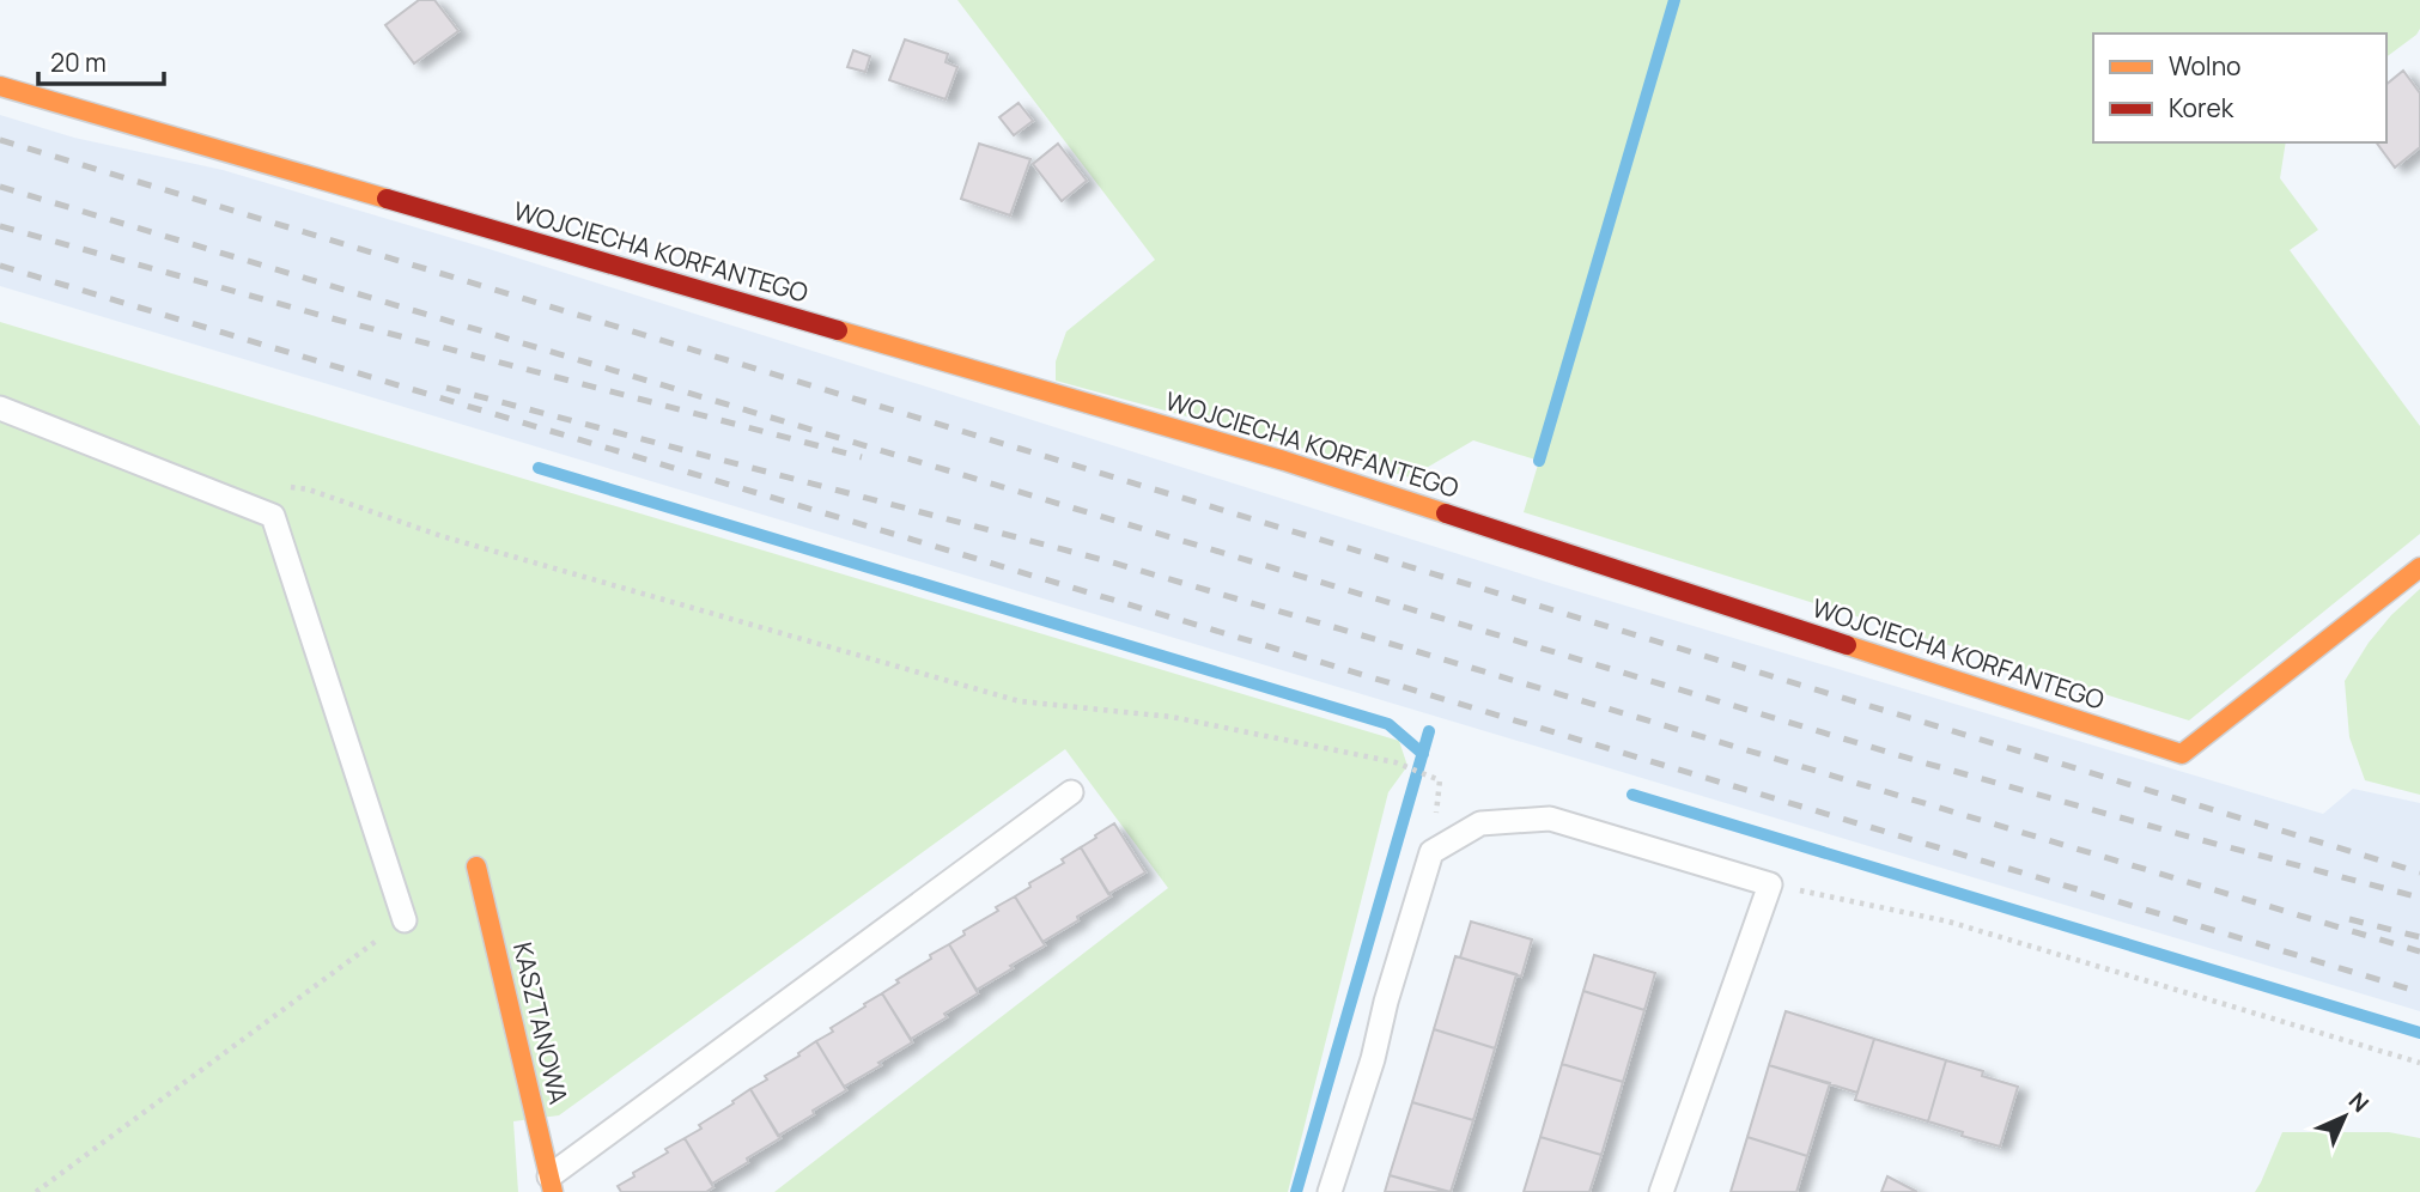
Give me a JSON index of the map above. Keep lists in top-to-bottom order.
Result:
{
  "streets": {
    "street": ["WOJCIECHA KORFANTEGO", "KASZTANOWA"]
  },
  "legend": ["Wolno", "Korek"],
  "scale_bar": "20 m",
  "north": "top right"
}
